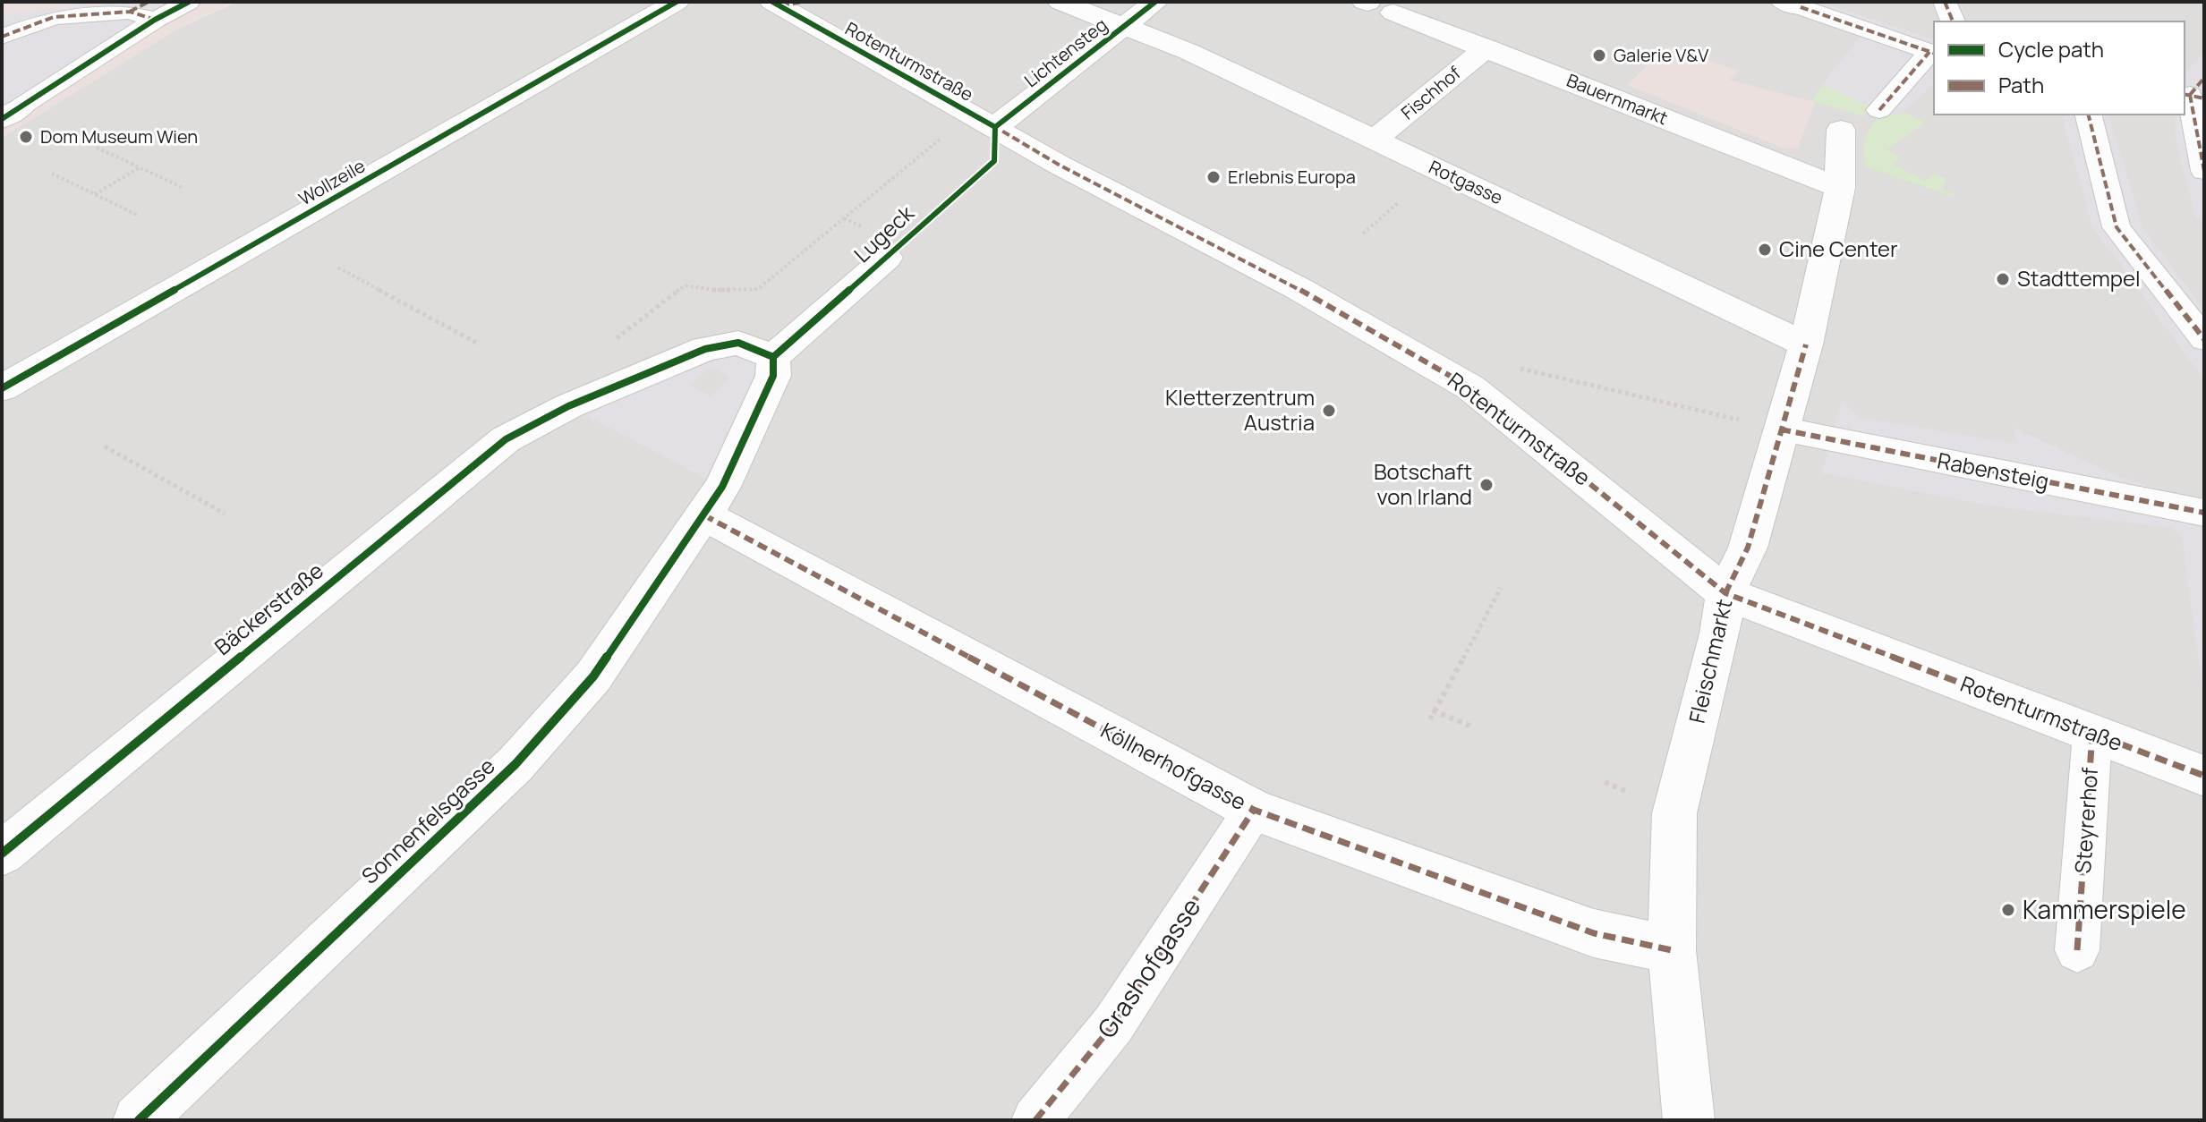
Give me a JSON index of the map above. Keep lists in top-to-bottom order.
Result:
{
  "streets": {
    "street": [
      "Lichtensteg",
      "Rotenturmstraße",
      "Fischhof",
      "Bauernmarkt",
      "Wollzeile",
      "Rotgasse",
      "Lugeck",
      "Rabensteig",
      "Bäckerstraße",
      "Fleischmarkt",
      "Köllnerhofgasse",
      "Steyrerhof",
      "Sonnenfelsgasse",
      "Grashofgasse"
    ]
  },
  "crossings": [
    ["Lichtensteg", "Rotenturmstraße"],
    ["Lichtensteg", "Rotgasse"],
    ["Rotenturmstraße", "Fleischmarkt"],
    ["Rotenturmstraße", "Steyrerhof"],
    ["Fischhof", "Bauernmarkt"],
    ["Fischhof", "Rotgasse"],
    ["Bauernmarkt", "Fleischmarkt"],
    ["Rotgasse", "Fleischmarkt"],
    ["Lugeck", "Bäckerstraße"],
    ["Rabensteig", "Fleischmarkt"],
    ["Fleischmarkt", "Köllnerhofgasse"],
    ["Köllnerhofgasse", "Sonnenfelsgasse"],
    ["Köllnerhofgasse", "Grashofgasse"]
  ],
  "places": [
    "Galerie V&V",
    "Dom Museum Wien",
    "Erlebnis Europa",
    "Cine Center",
    "Stadttempel",
    "Kletterzentrum Austria",
    "Botschaft von Irland",
    "Kammerspiele"
  ],
  "legend": ["Cycle path", "Path"]
}
